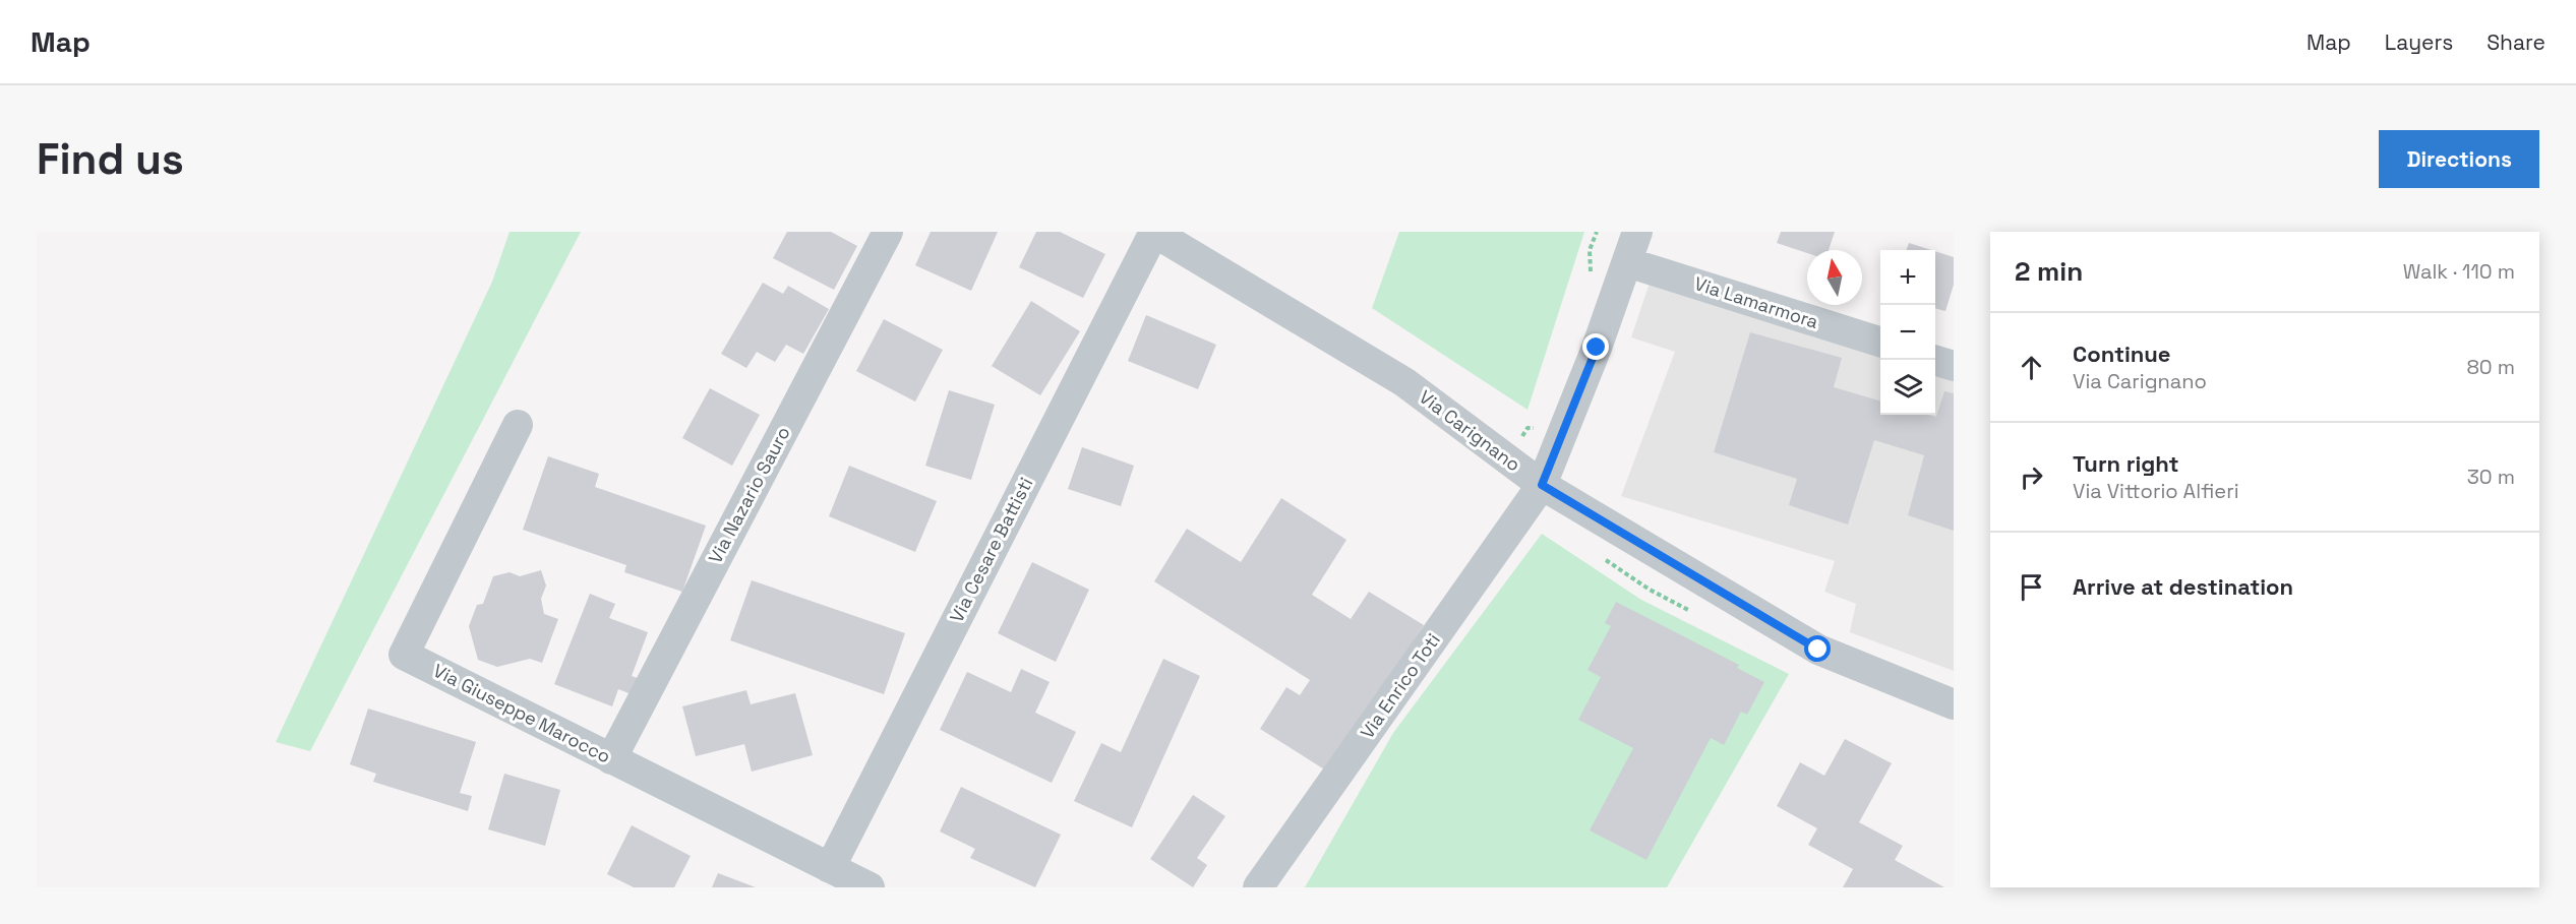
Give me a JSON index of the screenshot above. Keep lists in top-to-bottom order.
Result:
{
  "streets": {
    "street": [
      "Via Lamarmora",
      "Via Carignano",
      "Via Nazario Sauro",
      "Via Cesare Battisti",
      "Via Enrico Toti",
      "Via Giuseppe Marocco"
    ]
  },
  "crossings": [
    ["Via Lamarmora", "Via Enrico Toti"],
    ["Via Carignano", "Via Cesare Battisti"],
    ["Via Carignano", "Via Enrico Toti"],
    ["Via Nazario Sauro", "Via Giuseppe Marocco"],
    ["Via Cesare Battisti", "Via Giuseppe Marocco"]
  ],
  "north": "top",
  "page": {
    "header": "Map",
    "nav": ["Map", "Layers", "Share"],
    "buttons": "Directions",
    "title": "Find us",
    "heading": ["2 min", "Walk · 110 m"],
    "map_buttons": ["+", "−"],
    "list": [
      ["Continue", "Via Carignano", "80 m"],
      ["Turn right", "Via Vittorio Alfieri", "30 m"],
      "Arrive at destination"
    ]
  }
}
